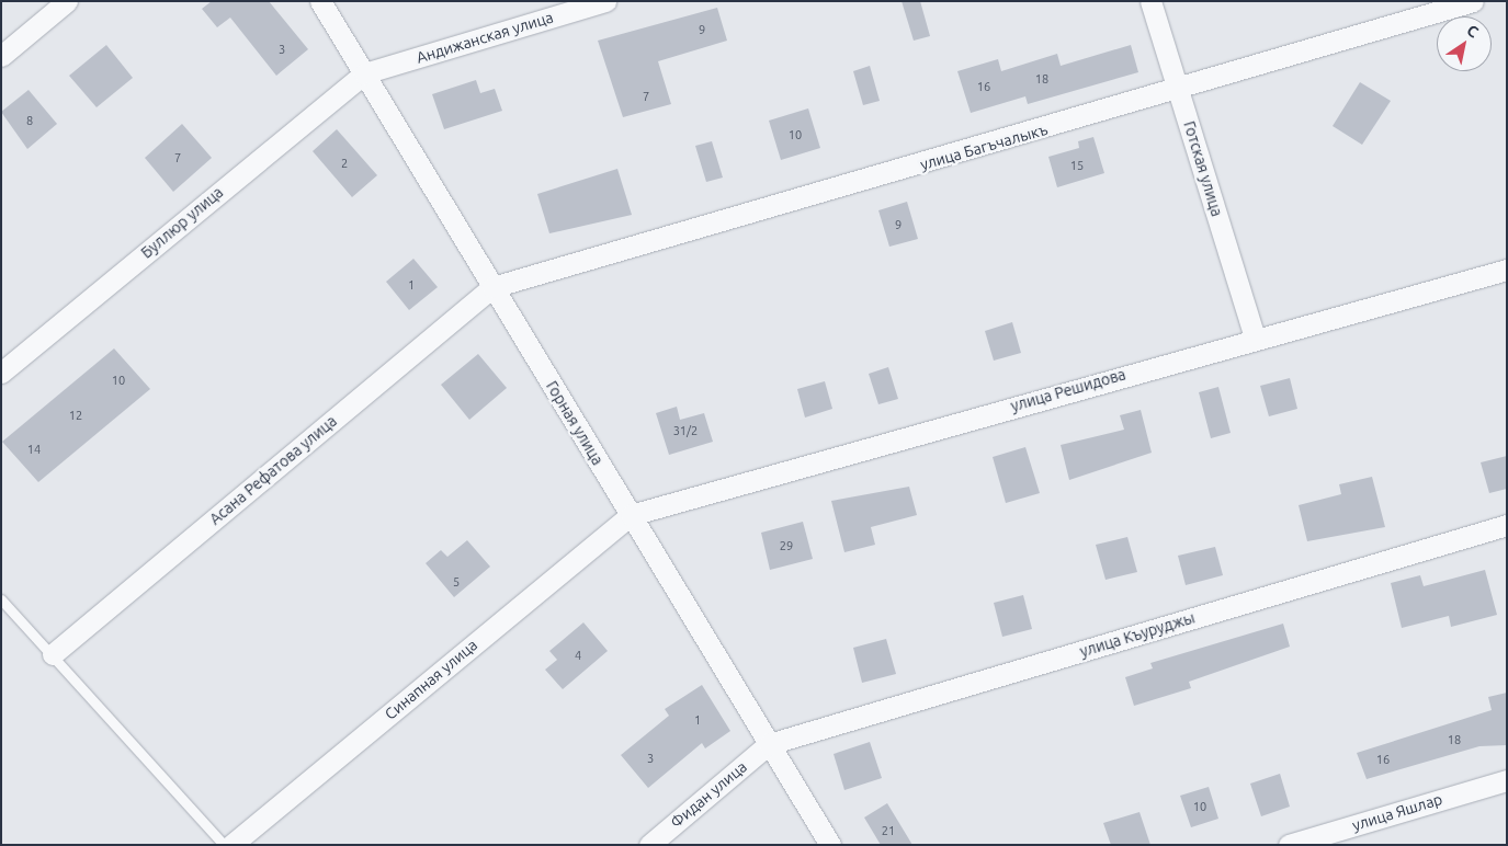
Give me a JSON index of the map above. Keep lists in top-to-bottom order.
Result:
{
  "streets": {
    "street": [
      "Андижанская улица",
      "улица Багъчалыкъ",
      "Готская улица",
      "Буллюр улица",
      "улица Решидова",
      "Горная улица",
      "Асана Рефатова улица",
      "улица Къуруджы",
      "Синапная улица",
      "Фидан улица",
      "улица Яшлар"
    ]
  },
  "crossings": [
    ["Андижанская улица", "Буллюр улица"],
    ["Андижанская улица", "Горная улица"],
    ["улица Багъчалыкъ", "Готская улица"],
    ["улица Багъчалыкъ", "Горная улица"],
    ["улица Багъчалыкъ", "Асана Рефатова улица"],
    ["Готская улица", "улица Решидова"],
    ["Буллюр улица", "Горная улица"],
    ["улица Решидова", "Горная улица"],
    ["улица Решидова", "Синапная улица"],
    ["Горная улица", "Асана Рефатова улица"],
    ["Горная улица", "улица Къуруджы"],
    ["Горная улица", "Синапная улица"],
    ["Горная улица", "Фидан улица"],
    ["улица Къуруджы", "Фидан улица"]
  ],
  "house_numbers": [
    "9",
    "3",
    "18",
    "16",
    "7",
    "8",
    "10",
    "7",
    "2",
    "15",
    "9",
    "1",
    "10",
    "12",
    "31/2",
    "14",
    "29",
    "5",
    "4",
    "1",
    "18",
    "3",
    "16",
    "10",
    "21"
  ],
  "north": "top right"
}
